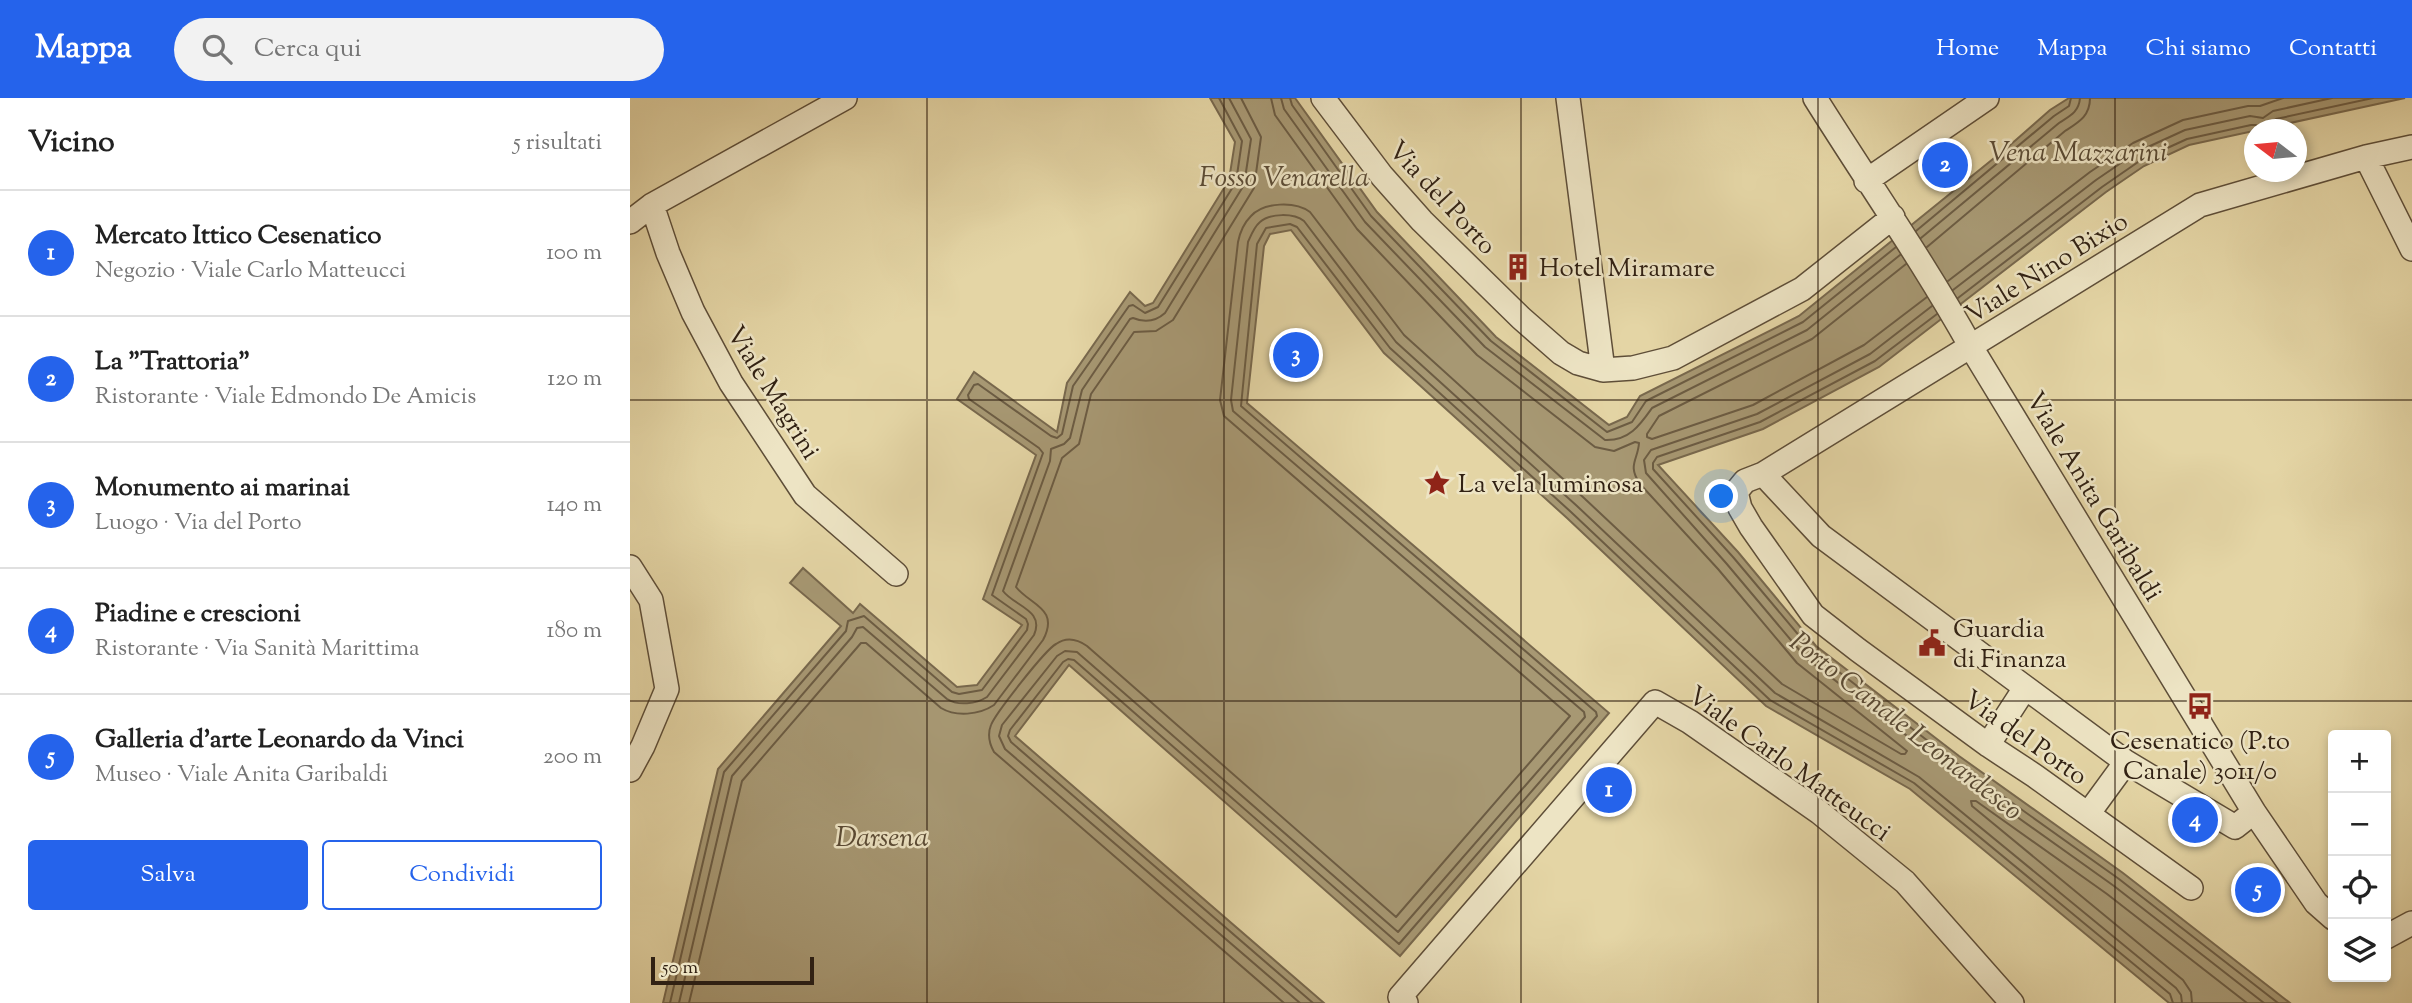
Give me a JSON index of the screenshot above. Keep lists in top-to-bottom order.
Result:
{
  "streets": {
    "street": [
      "Via del Porto",
      "Viale Nino Bixio",
      "Viale Magrini",
      "Viale Anita Garibaldi",
      "Viale Carlo Matteucci"
    ]
  },
  "crossings": [
    ["Via del Porto", "Viale Nino Bixio"],
    ["Via del Porto", "Viale Anita Garibaldi"],
    ["Viale Nino Bixio", "Viale Anita Garibaldi"]
  ],
  "water": [
    "Vena Mazzarini",
    "Fosso Venarella",
    "Porto Canale Leonardesco",
    "Darsena"
  ],
  "places": {
    "building": ["Hotel Miramare"],
    "place": ["La vela luminosa"],
    "public building": ["Guardia di Finanza"],
    "bus stop": ["Cesenatico (P.to Canale) 3011/0"]
  },
  "scale_bar": "50 m",
  "north": "left",
  "page": {
    "header": "Mappa",
    "search": "Cerca qui",
    "nav": [
      "Home",
      "Mappa",
      "Chi siamo",
      "Contatti"
    ],
    "heading": ["Vicino", "5 risultati"],
    "pins": [
      "2",
      "3",
      "1",
      "4",
      "5"
    ],
    "list": [
      {
        "mark": "1",
        "name": "Mercato Ittico Cesenatico",
        "note": "Negozio · Viale Carlo Matteucci",
        "value": "100 m"
      },
      {
        "mark": "2",
        "name": "La \"Trattoria\"",
        "note": "Ristorante · Viale Edmondo De Amicis",
        "value": "120 m"
      },
      {
        "mark": "3",
        "name": "Monumento ai marinai",
        "note": "Luogo · Via del Porto",
        "value": "140 m"
      },
      {
        "mark": "4",
        "name": "Piadine e crescioni",
        "note": "Ristorante · Via Sanità Marittima",
        "value": "180 m"
      },
      {
        "mark": "5",
        "name": "Galleria d'arte Leonardo da Vinci",
        "note": "Museo · Viale Anita Garibaldi",
        "value": "200 m"
      }
    ],
    "map_buttons": ["+", "−"],
    "buttons": ["Salva", "Condividi"],
    "scale": "50 m"
  }
}
